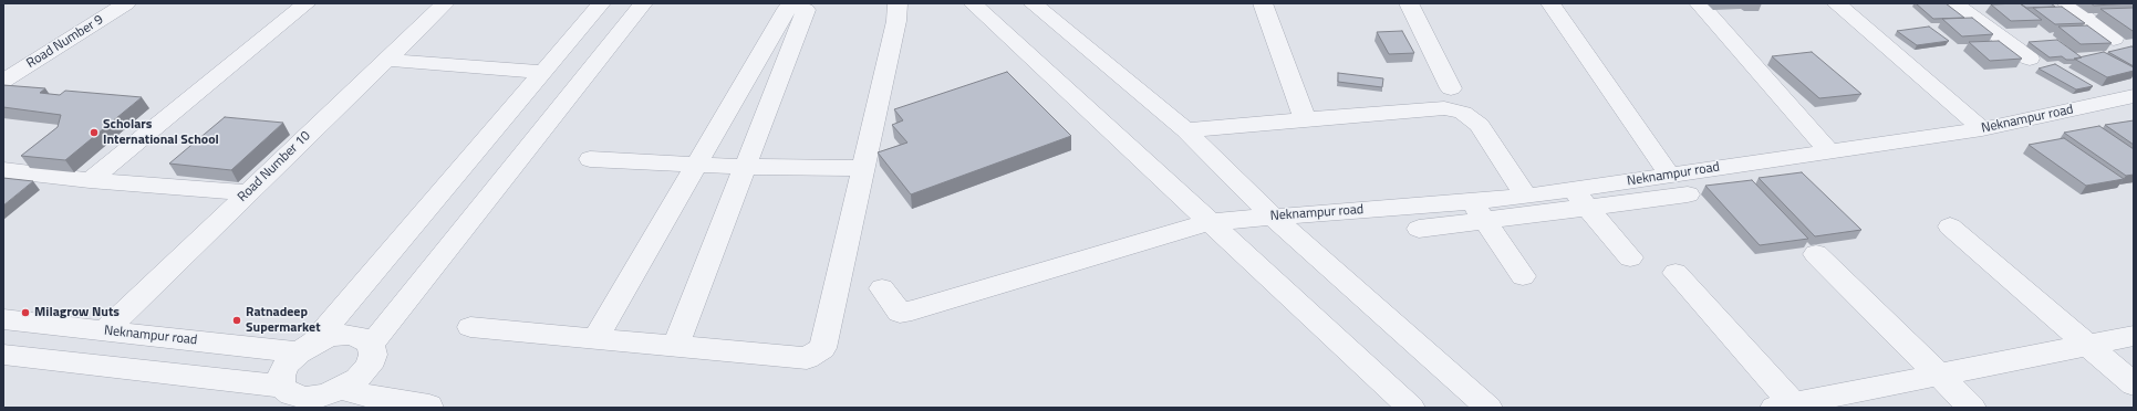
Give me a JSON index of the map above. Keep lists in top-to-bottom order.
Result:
{
  "streets": {
    "street": ["Road Number 9", "Neknampur road", "Road Number 10"]
  },
  "crossings": [
    ["Neknampur road", "Road Number 10"]
  ],
  "places": ["Scholars International School", "Milagrow Nuts", "Ratnadeep Supermarket"]
}
